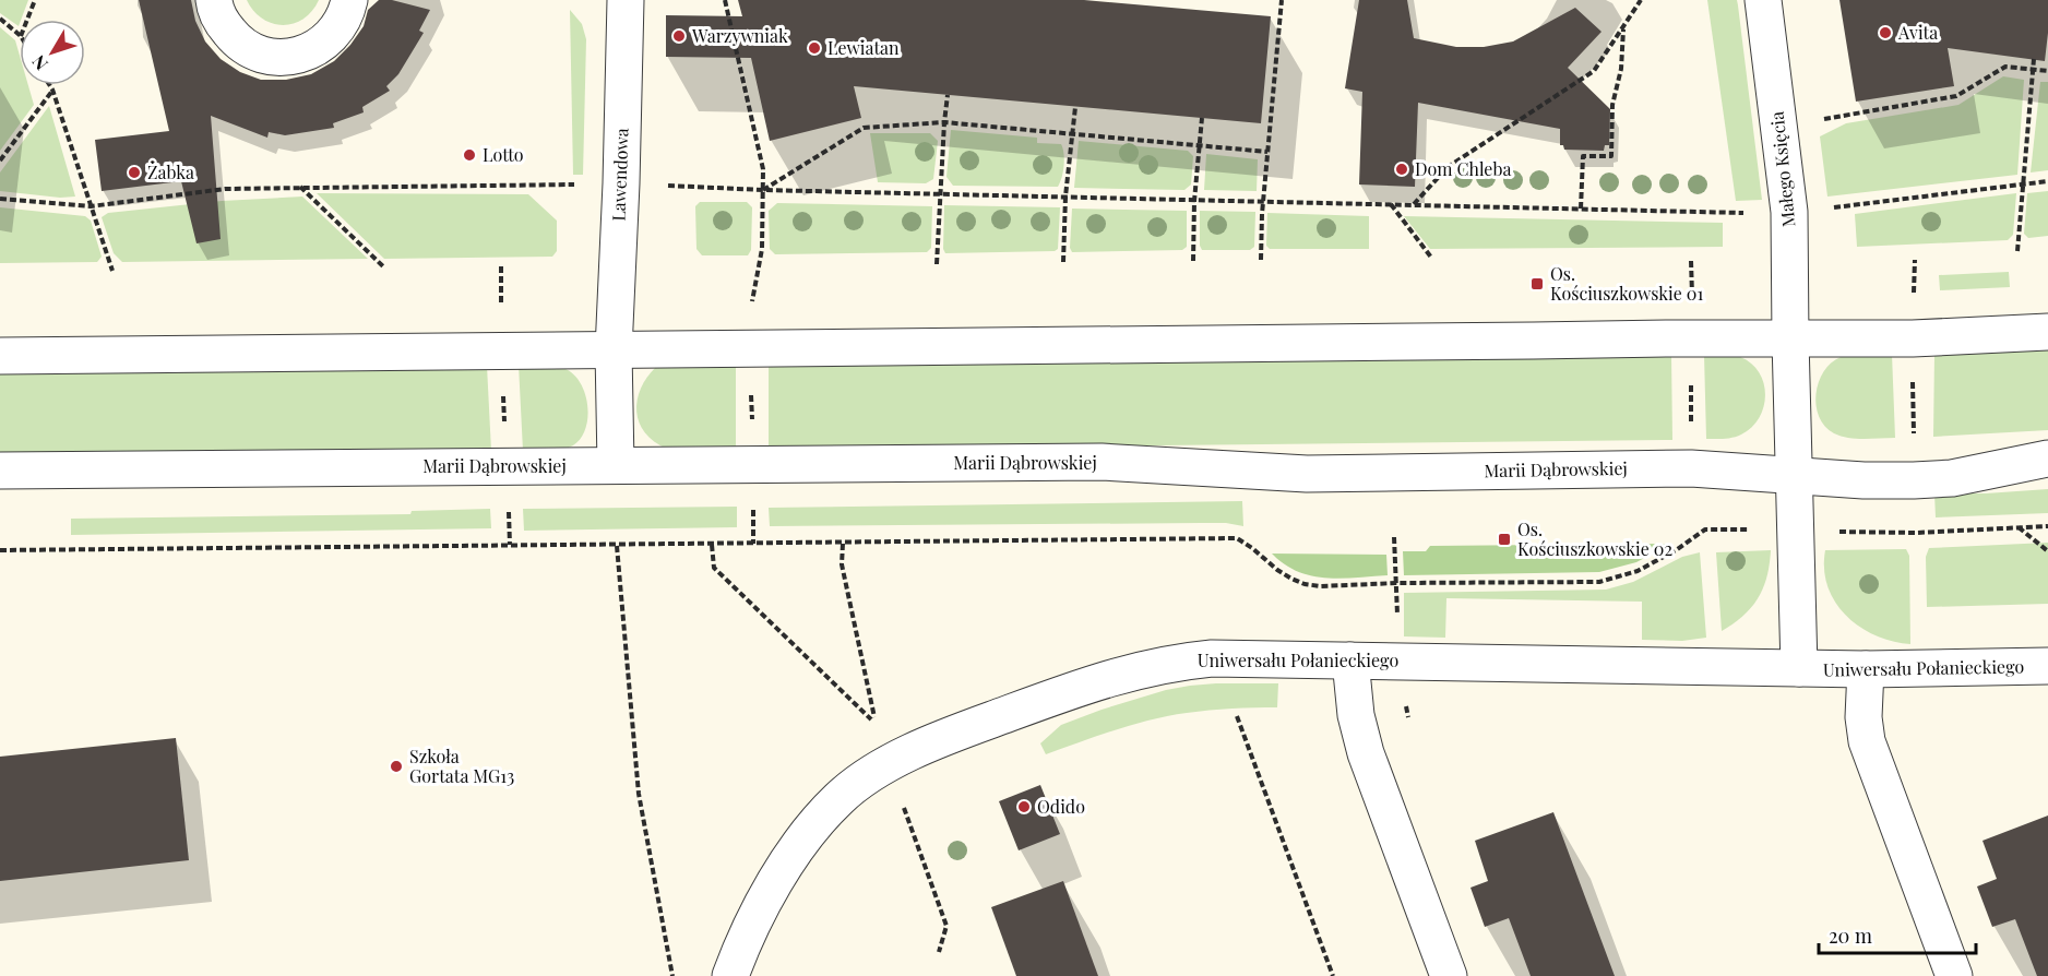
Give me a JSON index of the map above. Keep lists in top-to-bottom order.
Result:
{
  "streets": {
    "street": [
      "Małego Księcia",
      "Lawendowa",
      "Marii Dąbrowskiej",
      "Uniwersału Połanieckiego"
    ]
  },
  "crossings": [
    ["Małego Księcia", "Marii Dąbrowskiej"],
    ["Małego Księcia", "Uniwersału Połanieckiego"],
    ["Lawendowa", "Marii Dąbrowskiej"],
    ["Marii Dąbrowskiej", "Uniwersału Połanieckiego"]
  ],
  "places": {
    "other": [
      "Avita",
      "Warzywniak",
      "Lewiatan",
      "Lotto",
      "Dom Chleba",
      "Żabka",
      "Szkoła Gortata MG13",
      "Odido"
    ],
    "transit": ["Os. Kościuszkowskie 01", "Os. Kościuszkowskie 02"]
  },
  "scale_bar": "20 m",
  "north": "bottom left"
}
